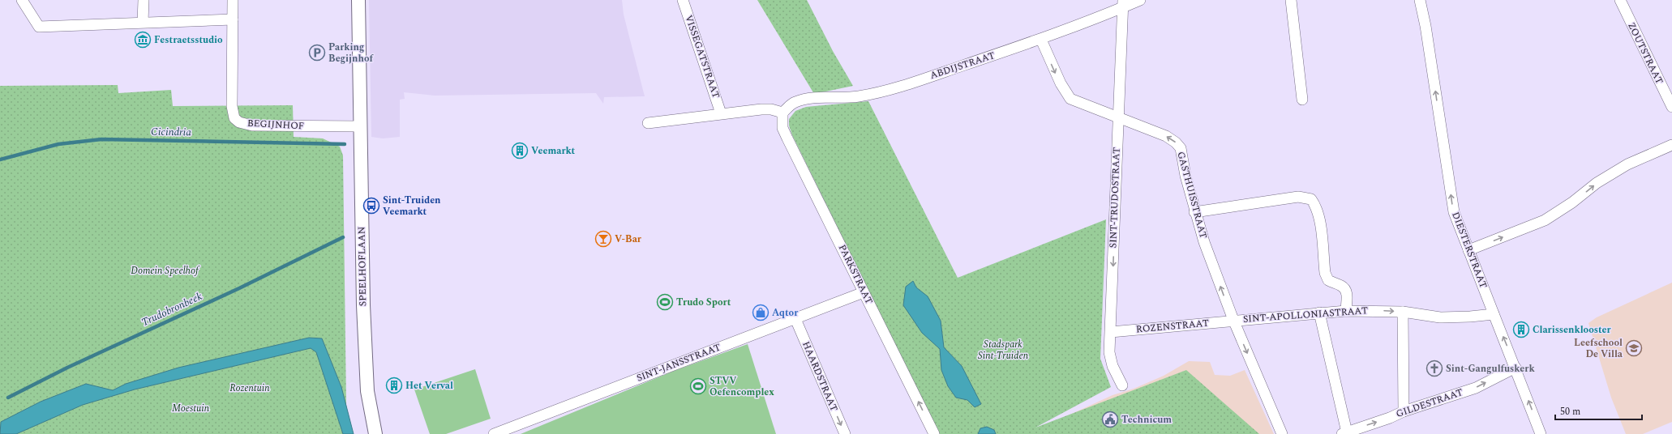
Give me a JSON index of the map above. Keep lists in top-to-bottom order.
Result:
{
  "streets": {
    "street": [
      "ZOUTSTRAAT",
      "VISSEGATSTRAAT",
      "ABDIJSTRAAT",
      "BEGIJNHOF",
      "GASTHUISSTRAAT",
      "SINT-TRUDOSTRAAT",
      "DIESTERSTRAAT",
      "SPEELHOFLAAN",
      "PARKSTRAAT",
      "SINT-APOLLONIASTRAAT",
      "ROZENSTRAAT",
      "SINT-JANSSTRAAT",
      "HAARDSTRAAT",
      "GILDESTRAAT"
    ]
  },
  "crossings": [
    ["ABDIJSTRAAT", "GASTHUISSTRAAT"],
    ["ABDIJSTRAAT", "SINT-TRUDOSTRAAT"],
    ["ABDIJSTRAAT", "PARKSTRAAT"],
    ["BEGIJNHOF", "SPEELHOFLAAN"],
    ["GASTHUISSTRAAT", "SINT-TRUDOSTRAAT"],
    ["GASTHUISSTRAAT", "SINT-APOLLONIASTRAAT"],
    ["GASTHUISSTRAAT", "ROZENSTRAAT"],
    ["SINT-TRUDOSTRAAT", "ROZENSTRAAT"],
    ["DIESTERSTRAAT", "SINT-APOLLONIASTRAAT"],
    ["DIESTERSTRAAT", "GILDESTRAAT"],
    ["PARKSTRAAT", "SINT-JANSSTRAAT"],
    ["SINT-APOLLONIASTRAAT", "ROZENSTRAAT"],
    ["SINT-JANSSTRAAT", "HAARDSTRAAT"]
  ],
  "one_way": [
    "SINT-TRUDOSTRAAT",
    "DIESTERSTRAAT",
    "PARKSTRAAT",
    "HAARDSTRAAT",
    "GILDESTRAAT"
  ],
  "water": ["Cicindria", "Trudobronbeek"],
  "parks": [
    "Domein Speelhof",
    "Stadspark Sint-Truiden",
    "Rozentuin",
    "Moestuin"
  ],
  "places": {
    "museum": ["Festraetsstudio"],
    "parking": ["Parking Begijnhof"],
    "building": ["Veemarkt", "Clarissenklooster", "Het Verval"],
    "bus stop": ["Sint-Truiden Veemarkt"],
    "bar": ["V-Bar"],
    "sports": ["Trudo Sport", "STVV Oefencomplex"],
    "shop": ["Aqtor"],
    "school or university": ["Leefschool De Villa"],
    "church": ["Sint-Gangulfuskerk"],
    "public building": ["Technicum"]
  },
  "scale_bar": "50 m"
}
